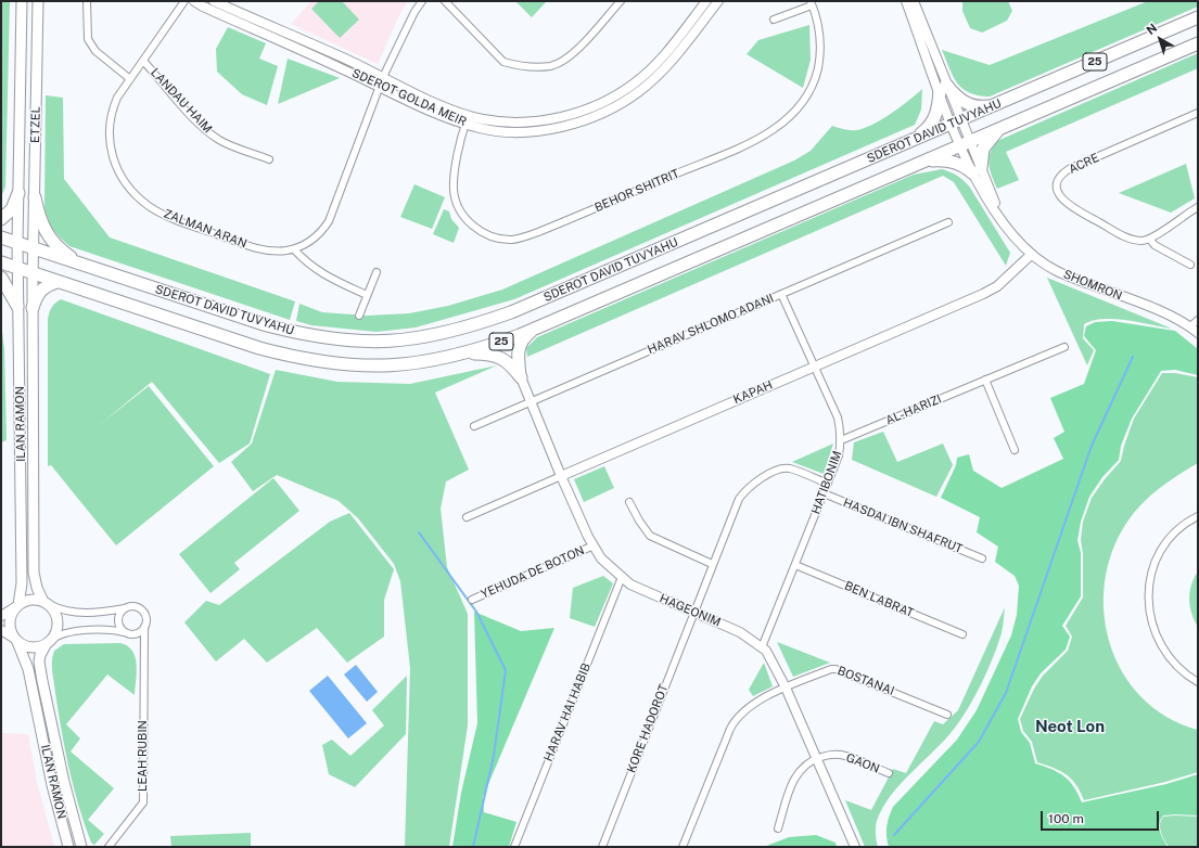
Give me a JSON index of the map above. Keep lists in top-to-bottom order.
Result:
{
  "streets": {
    "highway": ["25", "SDEROT DAVID TUVYAHU"],
    "main road": ["ETZEL", "ILAN RAMON"],
    "street": [
      "SDEROT GOLDA MEIR",
      "LANDAU HAIM",
      "ACRE",
      "BEHOR SHITRIT",
      "ZALMAN ARAN",
      "SHOMRON",
      "HARAV SHLOMO ADANI",
      "KAPAH",
      "AL-HARIZI",
      "HATIBONIM",
      "HASDAI IBN SHAFRUT",
      "YEHUDA DE BOTON",
      "BEN LABRAT",
      "HAGEONIM",
      "BOSTANAI",
      "HARAV HAI HABIB",
      "KORE HADOROT",
      "LEAH RUBIN",
      "GAON"
    ]
  },
  "crossings": [
    ["SDEROT GOLDA MEIR", "BEHOR SHITRIT"],
    ["SDEROT GOLDA MEIR", "ZALMAN ARAN"],
    ["LANDAU HAIM", "ZALMAN ARAN"],
    ["ETZEL", "SDEROT DAVID TUVYAHU"],
    ["ETZEL", "ILAN RAMON"],
    ["SDEROT DAVID TUVYAHU", "SHOMRON"],
    ["SDEROT DAVID TUVYAHU", "ILAN RAMON"],
    ["SHOMRON", "KAPAH"],
    ["HARAV SHLOMO ADANI", "HATIBONIM"],
    ["HARAV SHLOMO ADANI", "HAGEONIM"],
    ["KAPAH", "HATIBONIM"],
    ["KAPAH", "HAGEONIM"],
    ["AL-HARIZI", "HATIBONIM"],
    ["HATIBONIM", "HASDAI IBN SHAFRUT"],
    ["HATIBONIM", "BEN LABRAT"],
    ["HATIBONIM", "HAGEONIM"],
    ["HATIBONIM", "KORE HADOROT"],
    ["YEHUDA DE BOTON", "HAGEONIM"],
    ["HAGEONIM", "BOSTANAI"],
    ["HAGEONIM", "HARAV HAI HABIB"],
    ["HAGEONIM", "KORE HADOROT"],
    ["HAGEONIM", "GAON"]
  ],
  "districts": ["Neot Lon"],
  "scale_bar": "100 m",
  "north": "top left"
}
